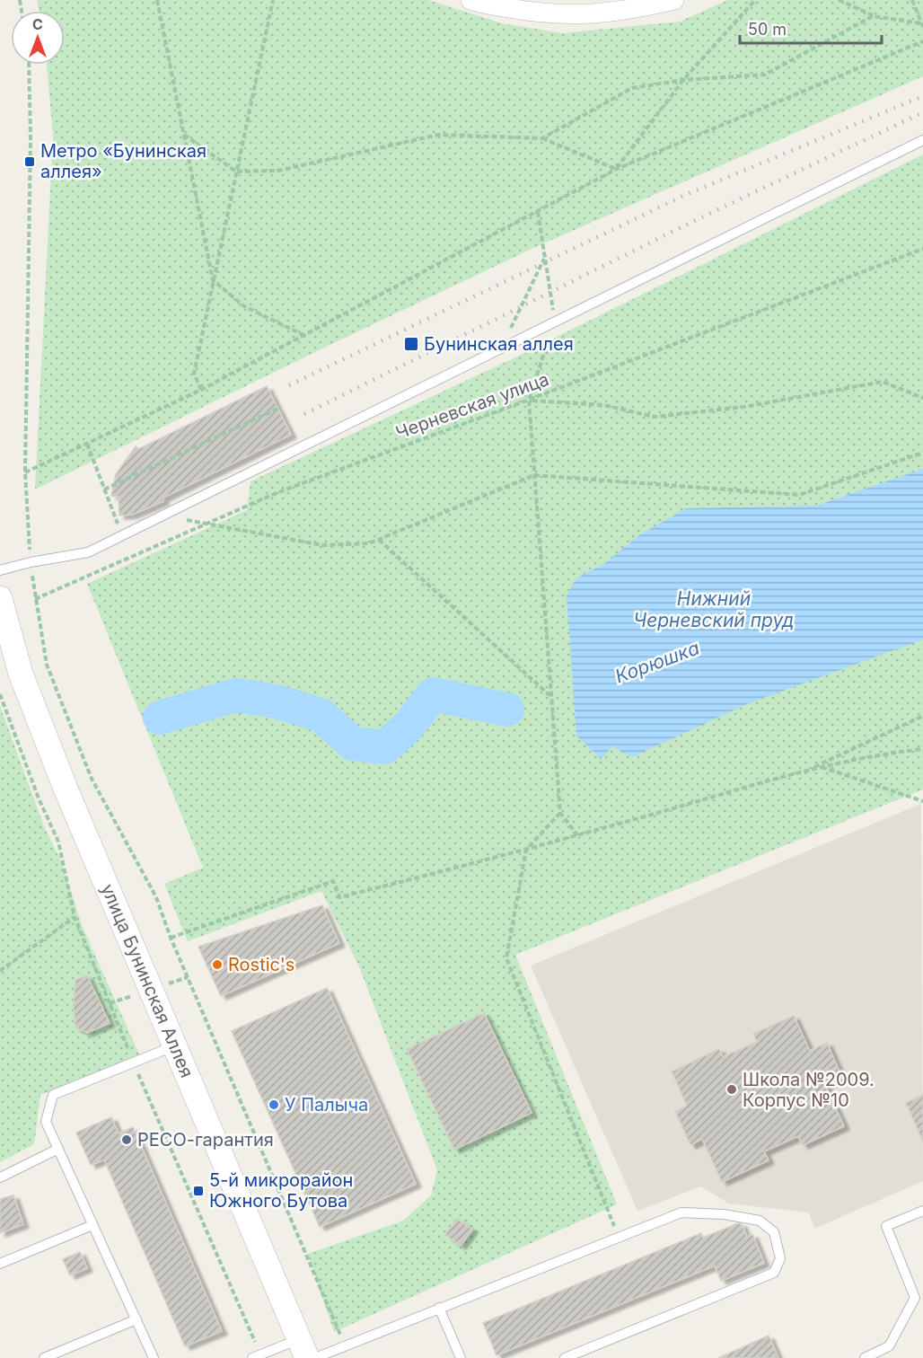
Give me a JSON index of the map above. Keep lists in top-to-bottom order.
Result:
{
  "streets": {
    "street": ["улица Бунинская Аллея"],
    "path": ["Черневская улица"]
  },
  "water": ["Нижний Черневский пруд", "Корюшка"],
  "places": {
    "transit": ["Метро «Бунинская аллея»", "Бунинская аллея", "5-й микрорайон Южного Бутова"],
    "other": [
      "Rostic's",
      "Школа №2009. Корпус №10",
      "У Палыча",
      "РЕСО-гарантия"
    ]
  },
  "scale_bar": "50 m",
  "north": "top"
}
